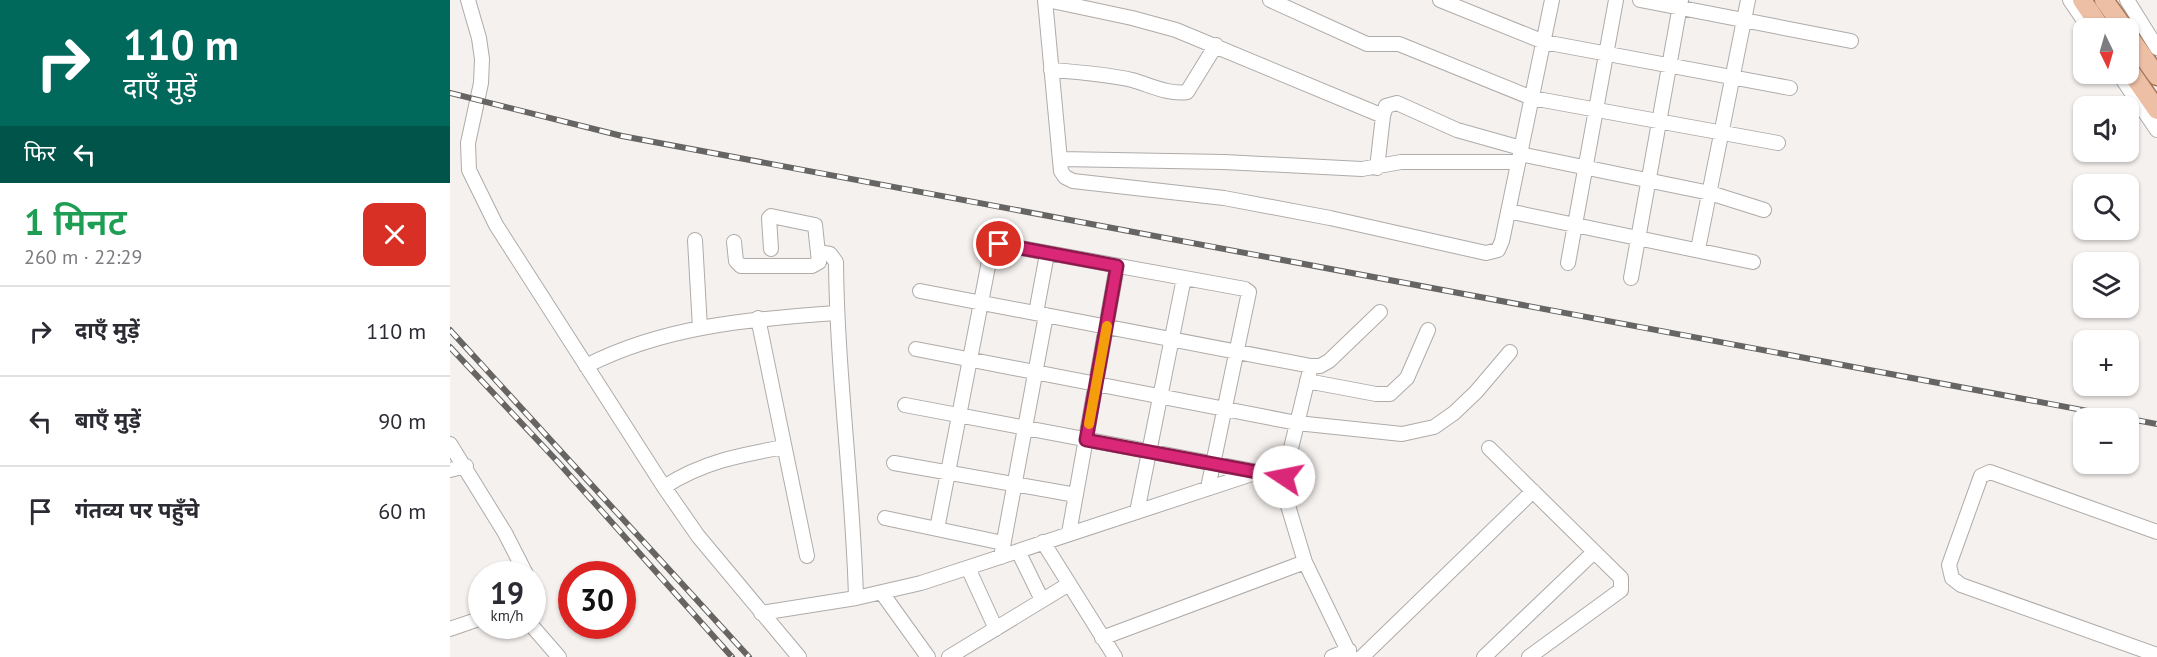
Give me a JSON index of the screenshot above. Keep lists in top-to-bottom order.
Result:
{
  "north": "bottom",
  "page": {
    "turn": ["110 m", "दाएँ मुड़ें"],
    "map_buttons": ["+", "−"],
    "then": "फिर",
    "heading": ["1 मिनट", "260 m · 22:29"],
    "list": [
      {
        "name": "दाएँ मुड़ें",
        "value": "110 m"
      },
      {
        "name": "बाएँ मुड़ें",
        "value": "90 m"
      },
      {
        "name": "गंतव्य पर पहुँचे",
        "value": "60 m"
      }
    ],
    "speed": "19 km/h",
    "limit": "30"
  }
}
